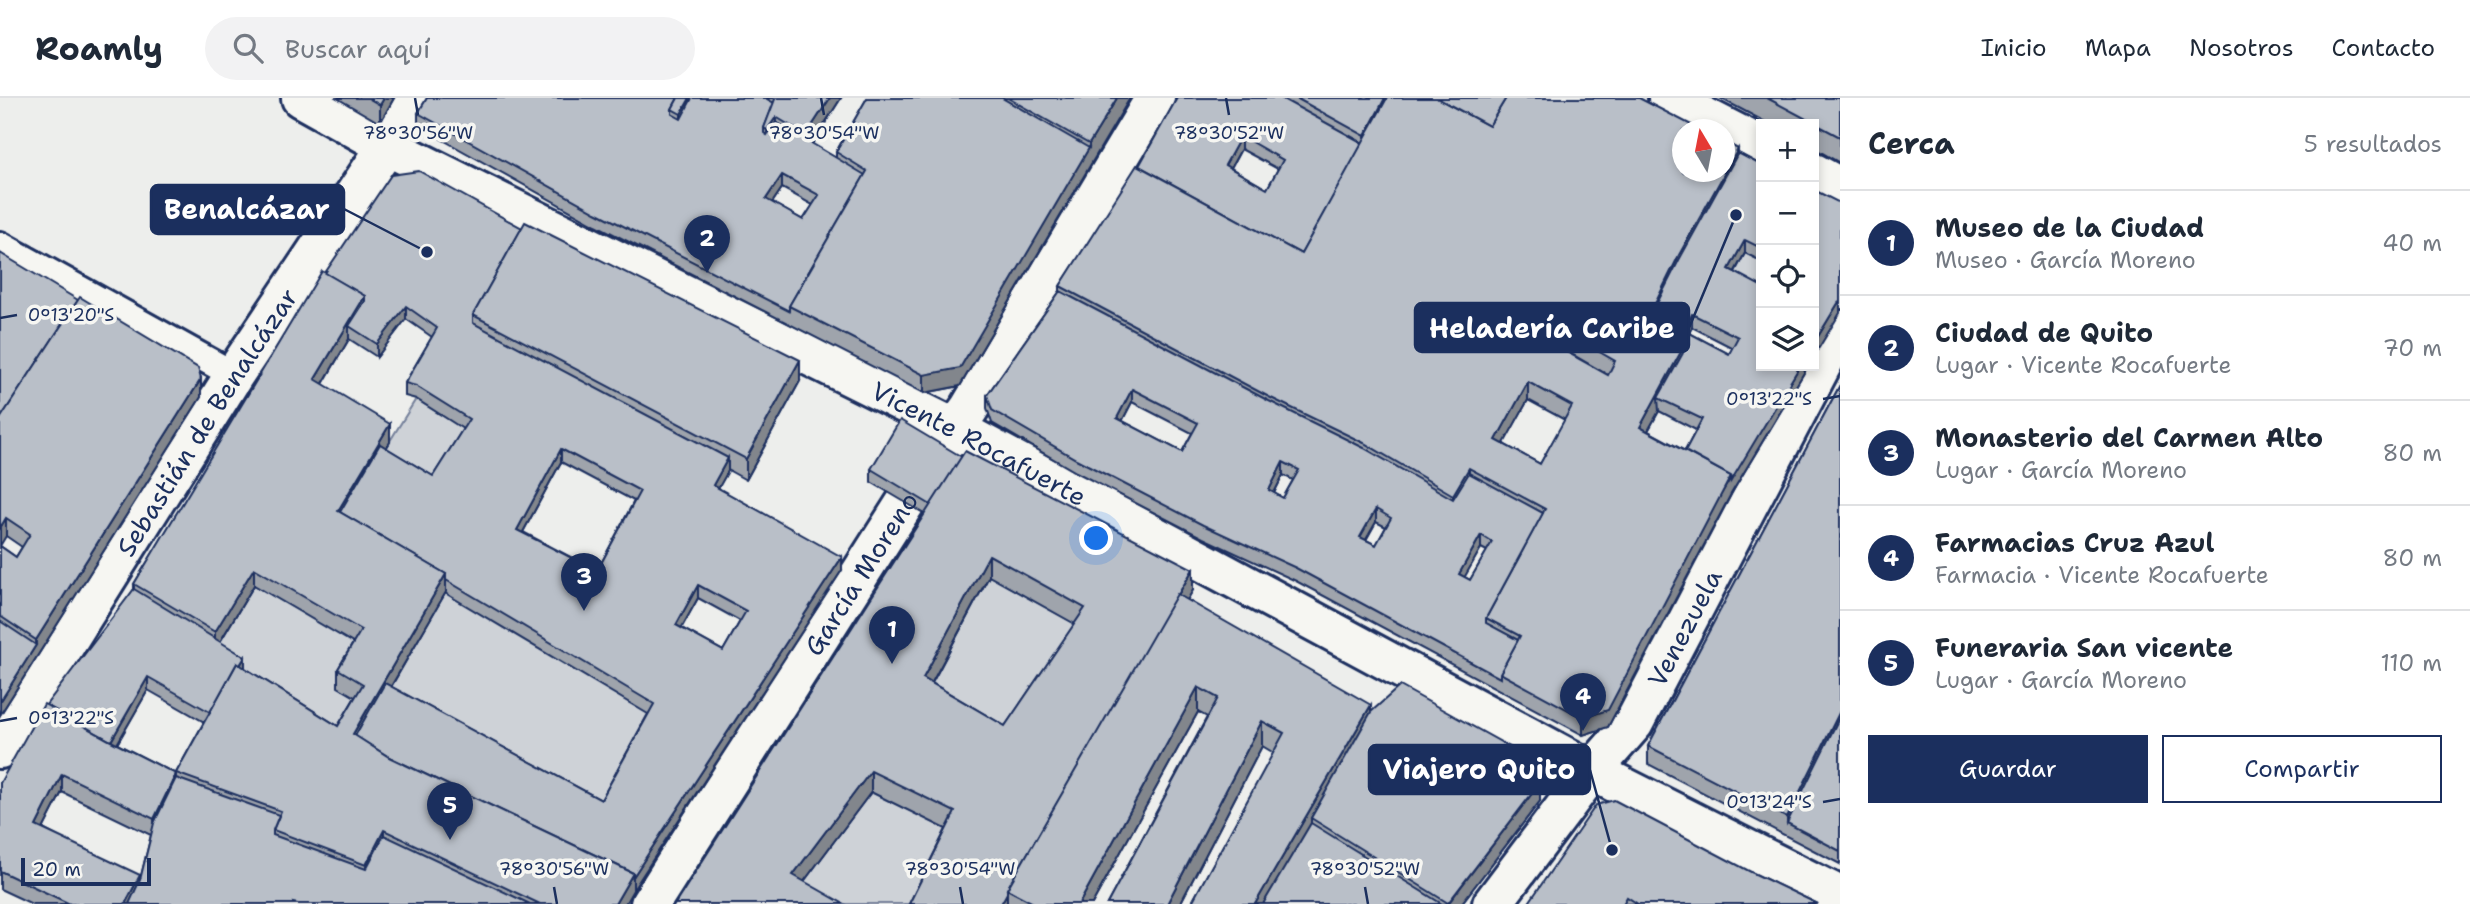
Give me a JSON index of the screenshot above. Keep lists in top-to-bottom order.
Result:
{
  "streets": {
    "street": [
      "Sebastián de Benalcázar",
      "Vicente Rocafuerte",
      "García Moreno",
      "Venezuela"
    ]
  },
  "crossings": [
    ["Sebastián de Benalcázar", "Vicente Rocafuerte"],
    ["Vicente Rocafuerte", "García Moreno"],
    ["Vicente Rocafuerte", "Venezuela"]
  ],
  "places": ["Heladería Caribe", "Benalcázar", "Viajero Quito"],
  "scale_bar": "20 m",
  "north": "top",
  "page": {
    "header": "Roamly",
    "search": "Buscar aquí",
    "nav": [
      "Inicio",
      "Mapa",
      "Nosotros",
      "Contacto"
    ],
    "heading": ["Cerca", "5 resultados"],
    "map_buttons": ["+", "−"],
    "list": [
      {
        "mark": "1",
        "name": "Museo de la Ciudad",
        "note": "Museo · García Moreno",
        "value": "40 m"
      },
      {
        "mark": "2",
        "name": "Ciudad de Quito",
        "note": "Lugar · Vicente Rocafuerte",
        "value": "70 m"
      },
      {
        "mark": "3",
        "name": "Monasterio del Carmen Alto",
        "note": "Lugar · García Moreno",
        "value": "80 m"
      },
      {
        "mark": "4",
        "name": "Farmacias Cruz Azul",
        "note": "Farmacia · Vicente Rocafuerte",
        "value": "80 m"
      },
      {
        "mark": "5",
        "name": "Funeraria San vicente",
        "note": "Lugar · García Moreno",
        "value": "110 m"
      }
    ],
    "pins": [
      "2",
      "3",
      "1",
      "4",
      "5"
    ],
    "buttons": ["Guardar", "Compartir"],
    "scale": "20 m"
  },
  "coordinates": [
    "78°30'52\"W",
    "78°30'56\"W",
    "78°30'54\"W",
    "0°13'20\"S",
    "0°13'22\"S",
    "0°13'24\"S"
  ]
}
